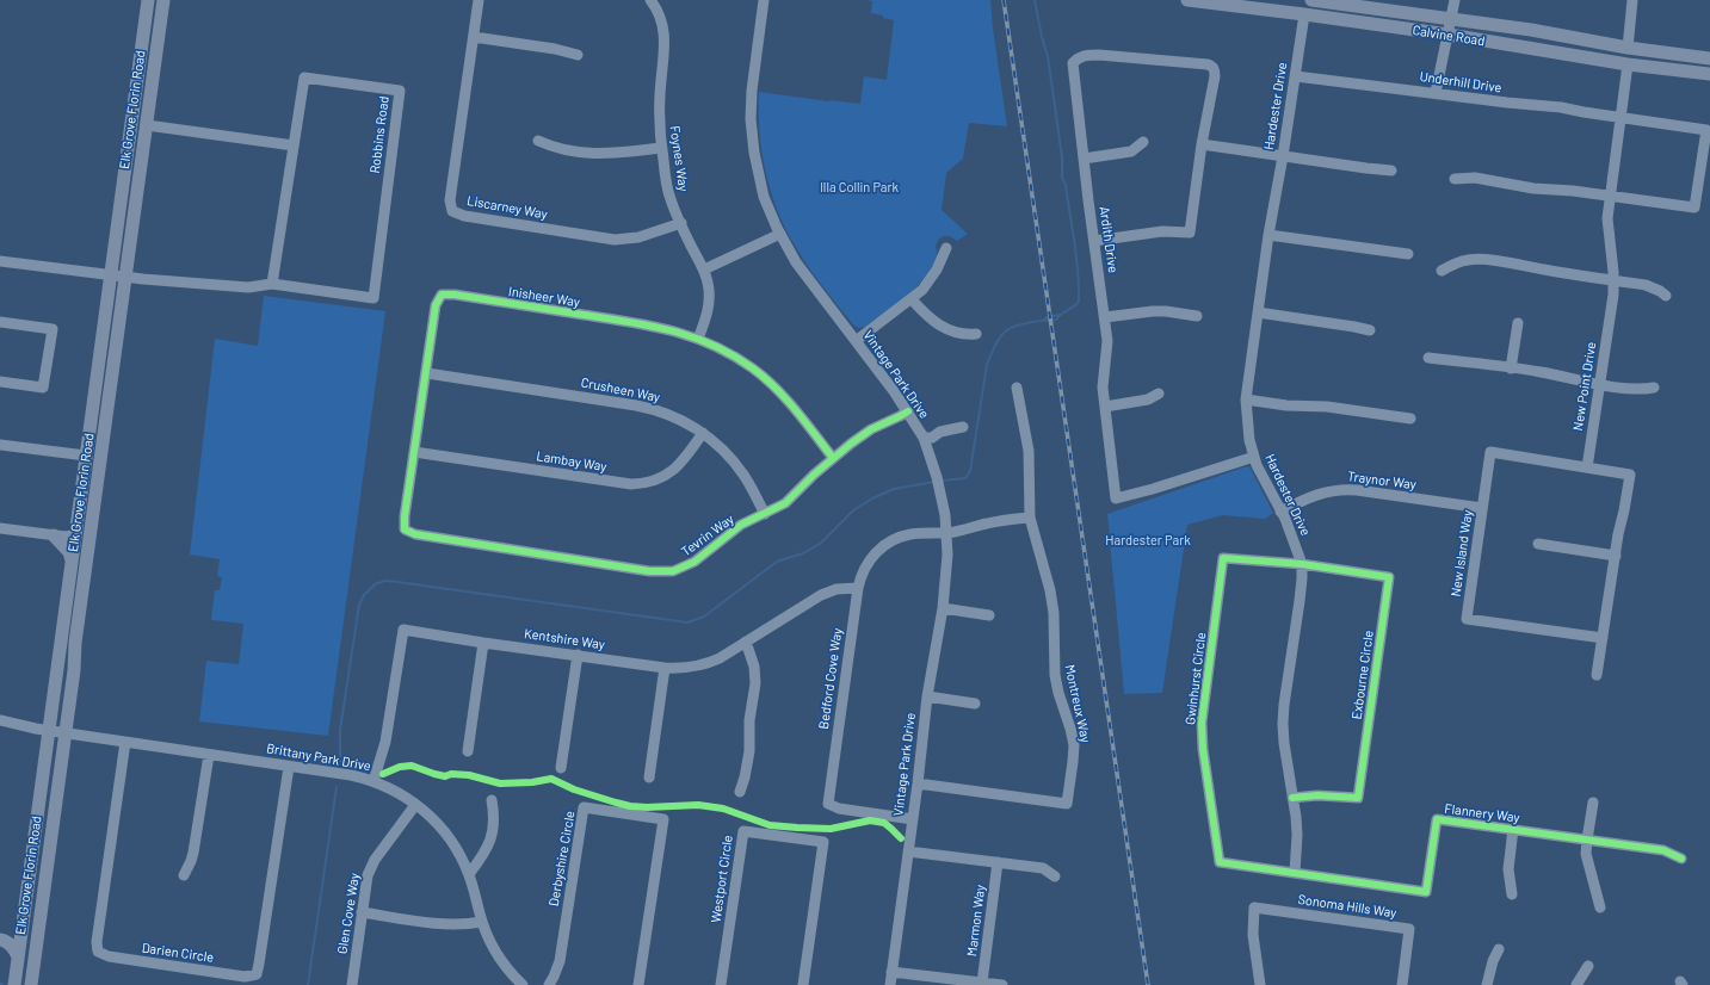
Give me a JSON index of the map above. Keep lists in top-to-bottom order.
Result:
{
  "streets": {
    "main road": ["Calvine Road", "Elk Grove Florin Road"],
    "street": [
      "Underhill Drive",
      "Hardester Drive",
      "Robbins Road",
      "Foynes Way",
      "Liscarney Way",
      "Ardith Drive",
      "Inisheer Way",
      "Vintage Park Drive",
      "New Point Drive",
      "Crusheen Way",
      "Lambay Way",
      "Traynor Way",
      "Tevrin Way",
      "New Island Way",
      "Kentshire Way",
      "Exbourne Circle",
      "Bedford Cove Way",
      "Gwinhurst Circle",
      "Montreux Way",
      "Brittany Park Drive",
      "Flannery Way",
      "Derbyshire Circle",
      "Westport Circle",
      "Sonoma Hills Way",
      "Glen Cove Way",
      "Marmon Way",
      "Darien Circle"
    ]
  },
  "crossings": [
    ["Calvine Road", "Hardester Drive"],
    ["Calvine Road", "New Point Drive"],
    ["Underhill Drive", "Hardester Drive"],
    ["Underhill Drive", "New Point Drive"],
    ["Hardester Drive", "Ardith Drive"],
    ["Hardester Drive", "Traynor Way"],
    ["Hardester Drive", "Exbourne Circle"],
    ["Hardester Drive", "Gwinhurst Circle"],
    ["Hardester Drive", "Flannery Way"],
    ["Elk Grove Florin Road", "Robbins Road"],
    ["Elk Grove Florin Road", "Brittany Park Drive"],
    ["Foynes Way", "Liscarney Way"],
    ["Foynes Way", "Inisheer Way"],
    ["Inisheer Way", "Crusheen Way"],
    ["Inisheer Way", "Lambay Way"],
    ["Inisheer Way", "Tevrin Way"],
    ["Vintage Park Drive", "Tevrin Way"],
    ["Vintage Park Drive", "Bedford Cove Way"],
    ["Vintage Park Drive", "Montreux Way"],
    ["New Point Drive", "New Island Way"],
    ["Crusheen Way", "Lambay Way"],
    ["Crusheen Way", "Tevrin Way"],
    ["Traynor Way", "New Island Way"],
    ["Kentshire Way", "Bedford Cove Way"],
    ["Kentshire Way", "Brittany Park Drive"],
    ["Exbourne Circle", "Gwinhurst Circle"],
    ["Bedford Cove Way", "Montreux Way"],
    ["Gwinhurst Circle", "Flannery Way"],
    ["Brittany Park Drive", "Glen Cove Way"],
    ["Brittany Park Drive", "Darien Circle"]
  ],
  "parks": ["Illa Collin Park", "Hardester Park"]
}
